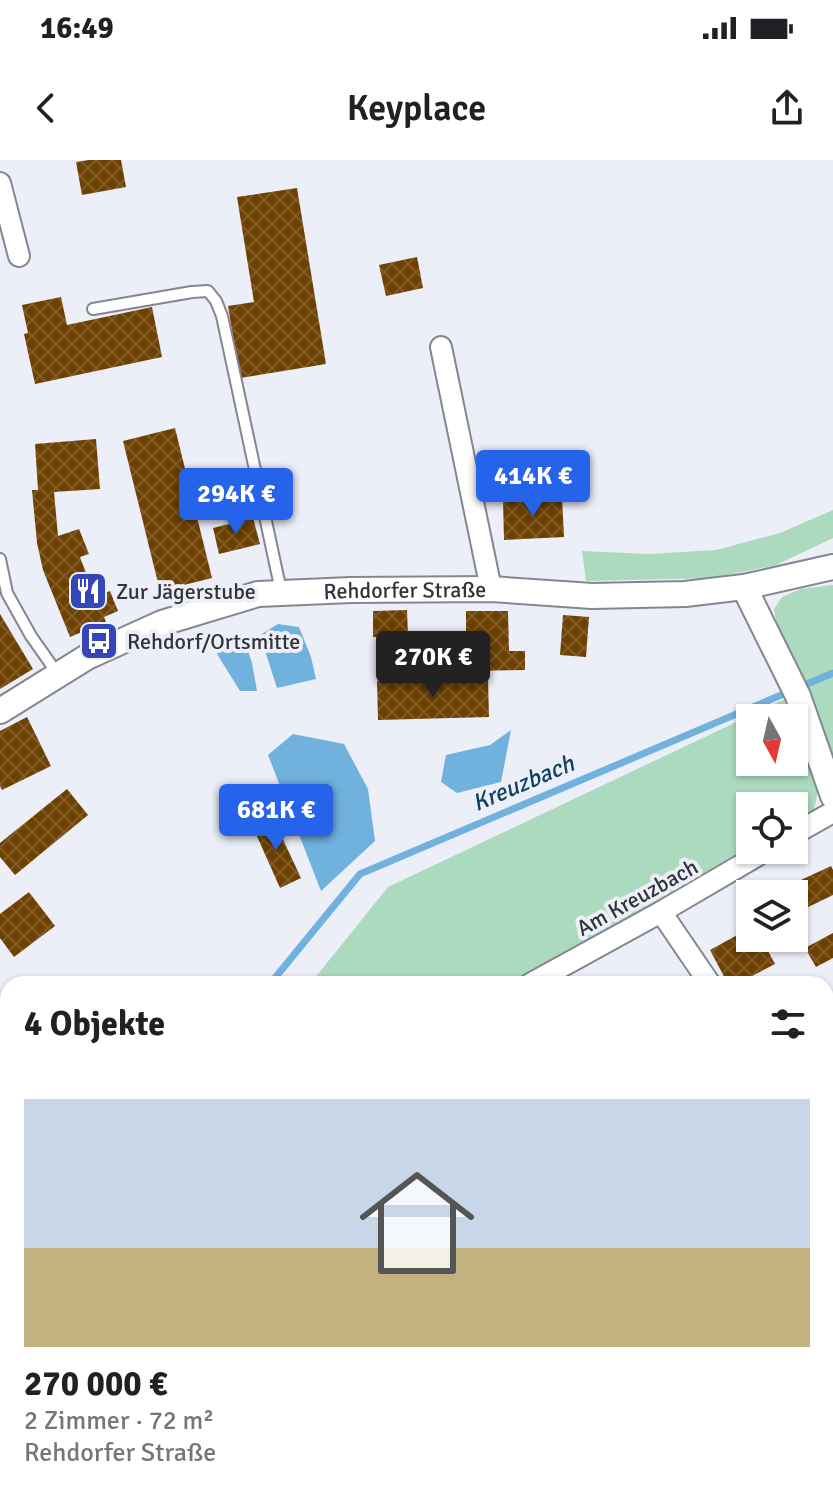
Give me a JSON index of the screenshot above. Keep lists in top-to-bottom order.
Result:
{
  "streets": {
    "street": ["Rehdorfer Straße", "Am Kreuzbach"]
  },
  "water": ["Kreuzbach"],
  "places": {
    "restaurant": ["Zur Jägerstube"],
    "bus stop": ["Rehdorf/Ortsmitte"]
  },
  "north": "bottom",
  "page": {
    "status": "16:49",
    "header": "Keyplace",
    "price": [
      "414K €",
      "294K €",
      "270K €",
      "681K €"
    ],
    "heading": "4 Objekte",
    "list": [
      {
        "name": "270 000 €",
        "note": "2 Zimmer · 72 m² · Rehdorfer Straße"
      }
    ]
  }
}
